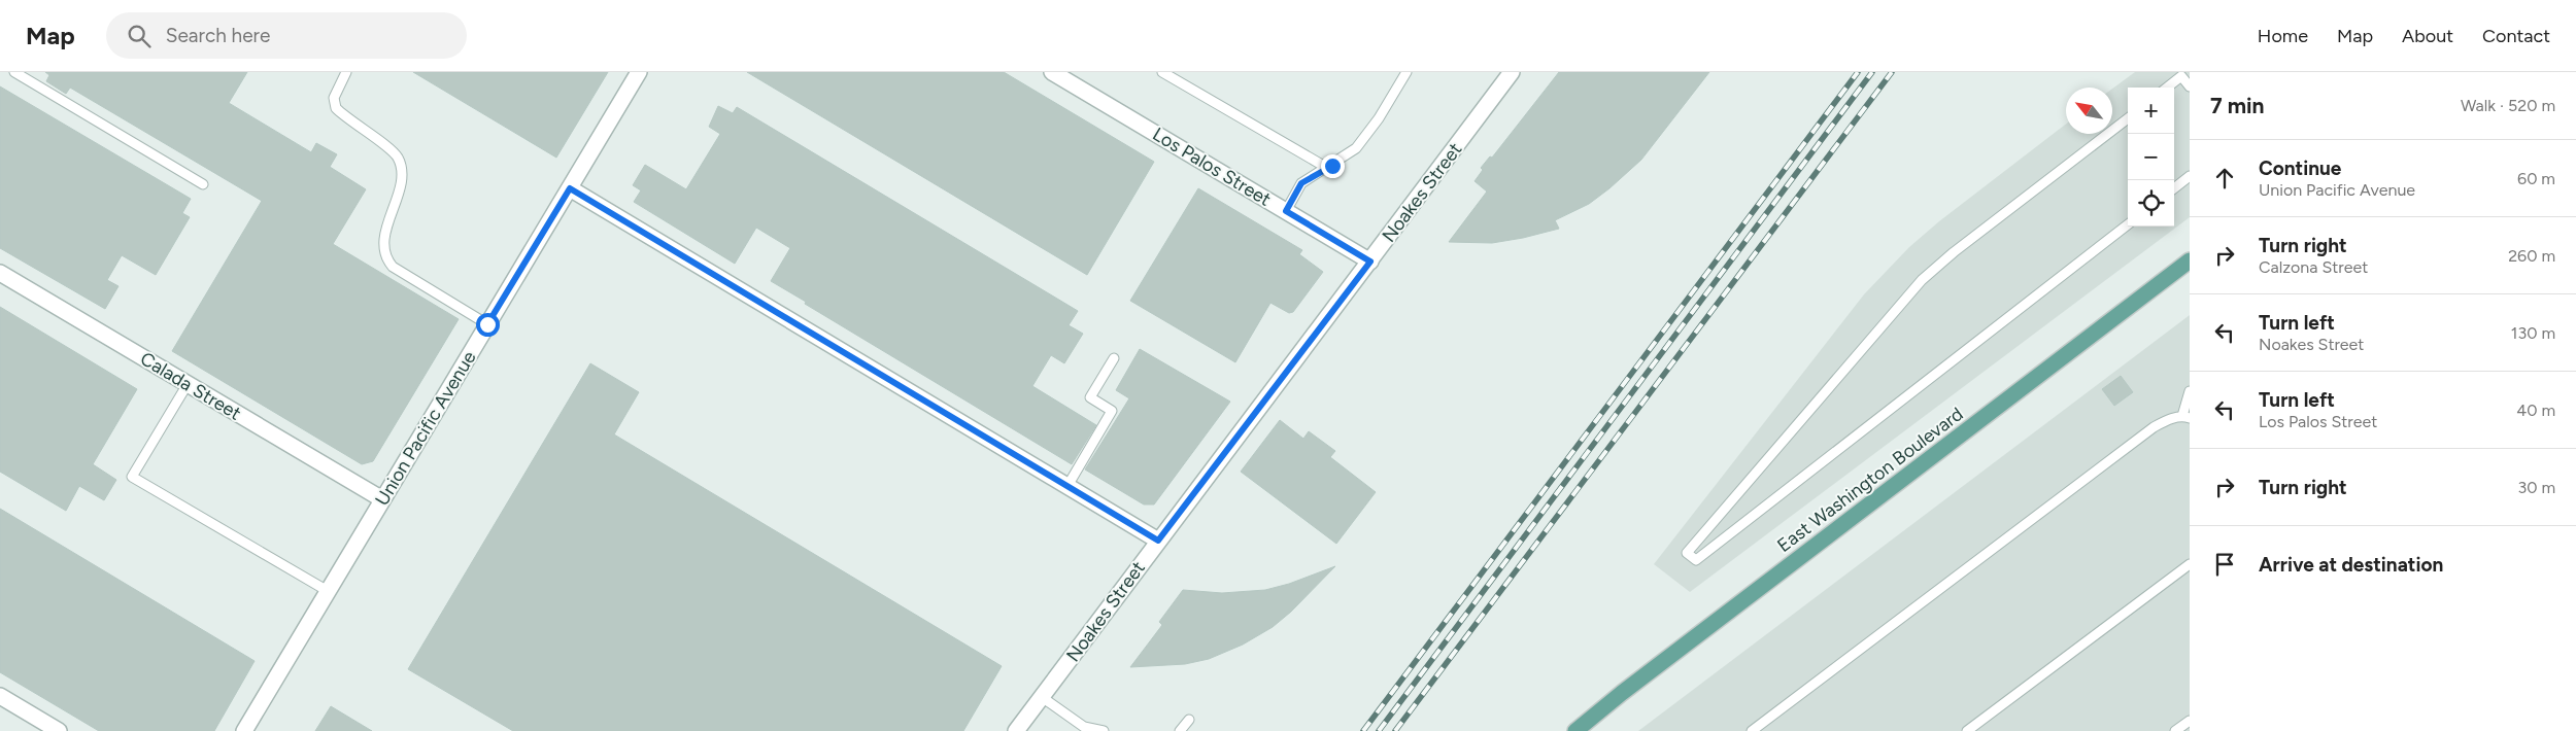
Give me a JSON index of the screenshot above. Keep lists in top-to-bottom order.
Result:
{
  "streets": {
    "main road": ["East Washington Boulevard"],
    "street": [
      "Los Palos Street",
      "Noakes Street",
      "Calada Street",
      "Union Pacific Avenue"
    ]
  },
  "crossings": [
    ["Los Palos Street", "Noakes Street"],
    ["Calada Street", "Union Pacific Avenue"]
  ],
  "north": "top left",
  "page": {
    "header": "Map",
    "search": "Search here",
    "nav": [
      "Home",
      "Map",
      "About",
      "Contact"
    ],
    "heading": ["7 min", "Walk · 520 m"],
    "map_buttons": ["+", "−"],
    "list": [
      ["Continue", "Union Pacific Avenue", "60 m"],
      ["Turn right", "Calzona Street", "260 m"],
      ["Turn left", "Noakes Street", "130 m"],
      ["Turn left", "Los Palos Street", "40 m"],
      ["Turn right", "30 m"],
      "Arrive at destination"
    ]
  }
}
